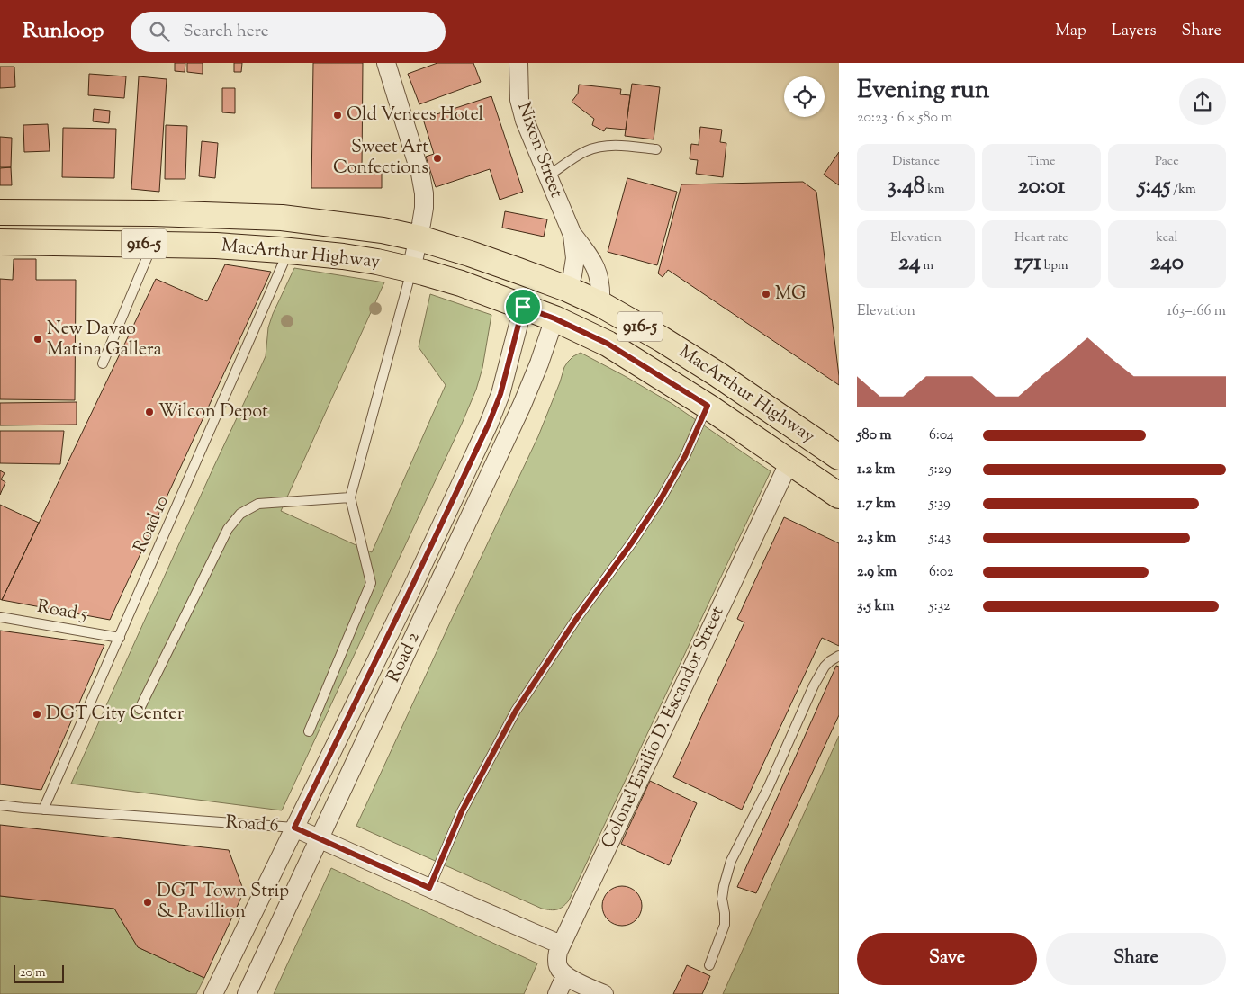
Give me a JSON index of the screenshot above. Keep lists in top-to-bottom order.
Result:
{
  "streets": {
    "main road": ["916-5", "MacArthur Highway"],
    "street": [
      "Nixon Street",
      "Road 2",
      "Colonel Emilio D. Escandor Street",
      "Road 6"
    ],
    "lane": ["Road 10", "Road 5"]
  },
  "crossings": [
    ["Nixon Street", "MacArthur Highway"],
    ["MacArthur Highway", "Road 10"],
    ["MacArthur Highway", "Road 2"],
    ["MacArthur Highway", "Colonel Emilio D. Escandor Street"],
    ["Road 10", "Road 5"],
    ["Road 10", "Road 6"],
    ["Road 2", "Road 6"],
    ["Colonel Emilio D. Escandor Street", "Road 6"]
  ],
  "places": [
    "Old Venees Hotel",
    "Sweet Art Confections",
    "MG",
    "New Davao Matina Gallera",
    "Wilcon Depot",
    "DGT City Center",
    "DGT Town Strip & Pavillion"
  ],
  "scale_bar": "20 m",
  "page": {
    "header": "Runloop",
    "search": "Search here",
    "nav": ["Map", "Layers", "Share"],
    "heading": ["Evening run", "20:23 · 6 × 580 m"],
    "stats": [
      ["Distance", "3.48 km"],
      ["Time", "20:01"],
      ["Pace", "5:45 /km"],
      ["Elevation", "24 m"],
      ["Heart rate", "171 bpm"],
      ["kcal", "240"]
    ],
    "chart": ["Elevation", "163–166 m"],
    "list": [
      {
        "name": "580 m",
        "note": "6:04"
      },
      {
        "name": "1.2 km",
        "note": "5:29"
      },
      {
        "name": "1.7 km",
        "note": "5:39"
      },
      {
        "name": "2.3 km",
        "note": "5:43"
      },
      {
        "name": "2.9 km",
        "note": "6:02"
      },
      {
        "name": "3.5 km",
        "note": "5:32"
      }
    ],
    "buttons": ["Save", "Share"],
    "scale": "20 m"
  }
}
